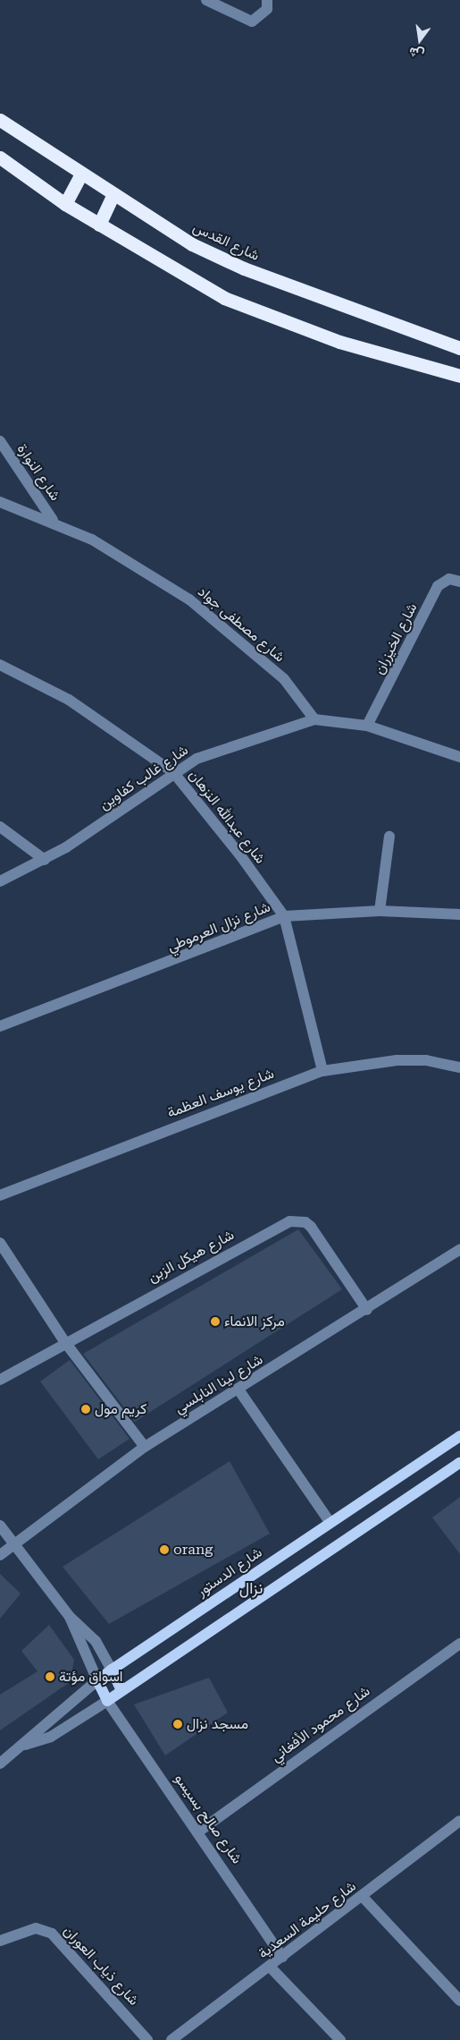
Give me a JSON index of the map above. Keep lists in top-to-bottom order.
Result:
{
  "streets": {
    "highway": ["شارع القدس"],
    "main road": ["شارع الدستور"],
    "street": [
      "شارع النوارة",
      "شارع مصطفى جواد",
      "شارع الخيزران",
      "شارع غالب كفاوين",
      "شارع عبدالله النزهان",
      "شارع نزال العرموطي",
      "شارع يوسف العظمة",
      "شارع هيكل الزبن",
      "شارع لينا النابلسي",
      "شارع محمود الأفغاني",
      "شارع صالح بسيسو",
      "شارع حليمة السعدية",
      "شارع ذياب العوران"
    ]
  },
  "crossings": [
    ["شارع النوارة", "شارع مصطفى جواد"],
    ["شارع مصطفى جواد", "شارع غالب كفاوين"],
    ["شارع غالب كفاوين", "شارع عبدالله النزهان"],
    ["شارع عبدالله النزهان", "شارع نزال العرموطي"],
    ["شارع عبدالله النزهان", "شارع يوسف العظمة"],
    ["شارع هيكل الزبن", "شارع لينا النابلسي"],
    ["شارع الدستور", "شارع صالح بسيسو"],
    ["شارع محمود الأفغاني", "شارع صالح بسيسو"],
    ["شارع صالح بسيسو", "شارع حليمة السعدية"]
  ],
  "districts": ["نزال"],
  "places": [
    "مركز الانماء",
    "كريم مول",
    "orang",
    "اسواق مؤتة",
    "مسجد نزال"
  ],
  "north": "bottom"
}
